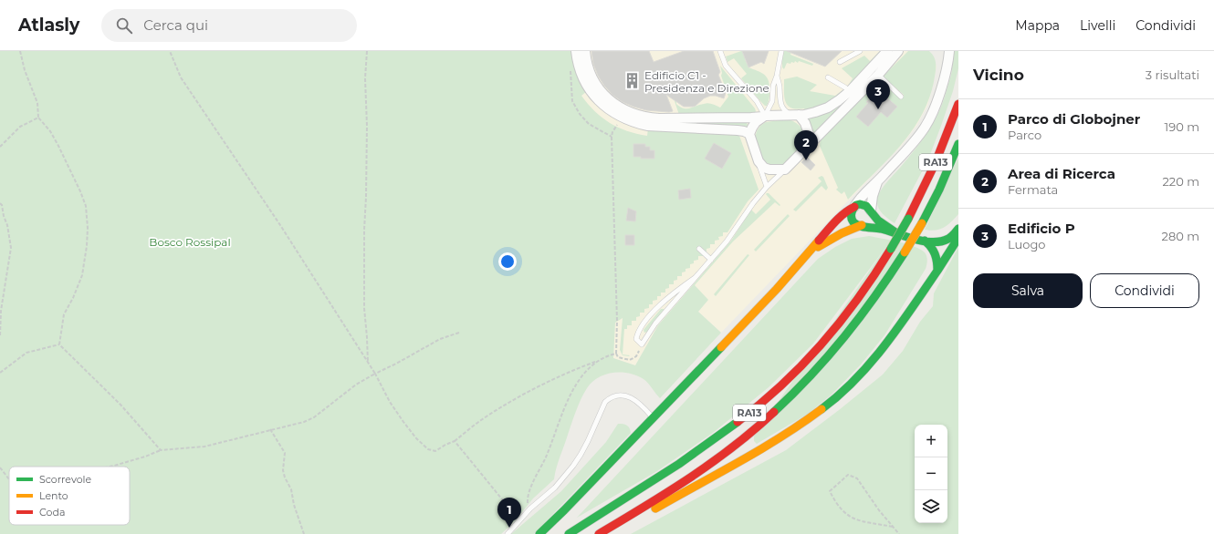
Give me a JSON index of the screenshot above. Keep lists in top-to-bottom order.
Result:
{
  "streets": {
    "main road": ["RA13"]
  },
  "parks": ["Bosco Rossipal"],
  "places": {
    "building": ["Edificio C1 - Presidenza e Direzione"]
  },
  "legend": ["Scorrevole", "Lento", "Coda"],
  "page": {
    "header": "Atlasly",
    "search": "Cerca qui",
    "nav": ["Mappa", "Livelli", "Condividi"],
    "heading": ["Vicino", "3 risultati"],
    "pins": ["3", "2", "1"],
    "list": [
      {
        "mark": "1",
        "name": "Parco di Globojner",
        "note": "Parco",
        "value": "190 m"
      },
      {
        "mark": "2",
        "name": "Area di Ricerca",
        "note": "Fermata",
        "value": "220 m"
      },
      {
        "mark": "3",
        "name": "Edificio P",
        "note": "Luogo",
        "value": "280 m"
      }
    ],
    "buttons": ["Salva", "Condividi"],
    "map_buttons": ["+", "−"]
  }
}
